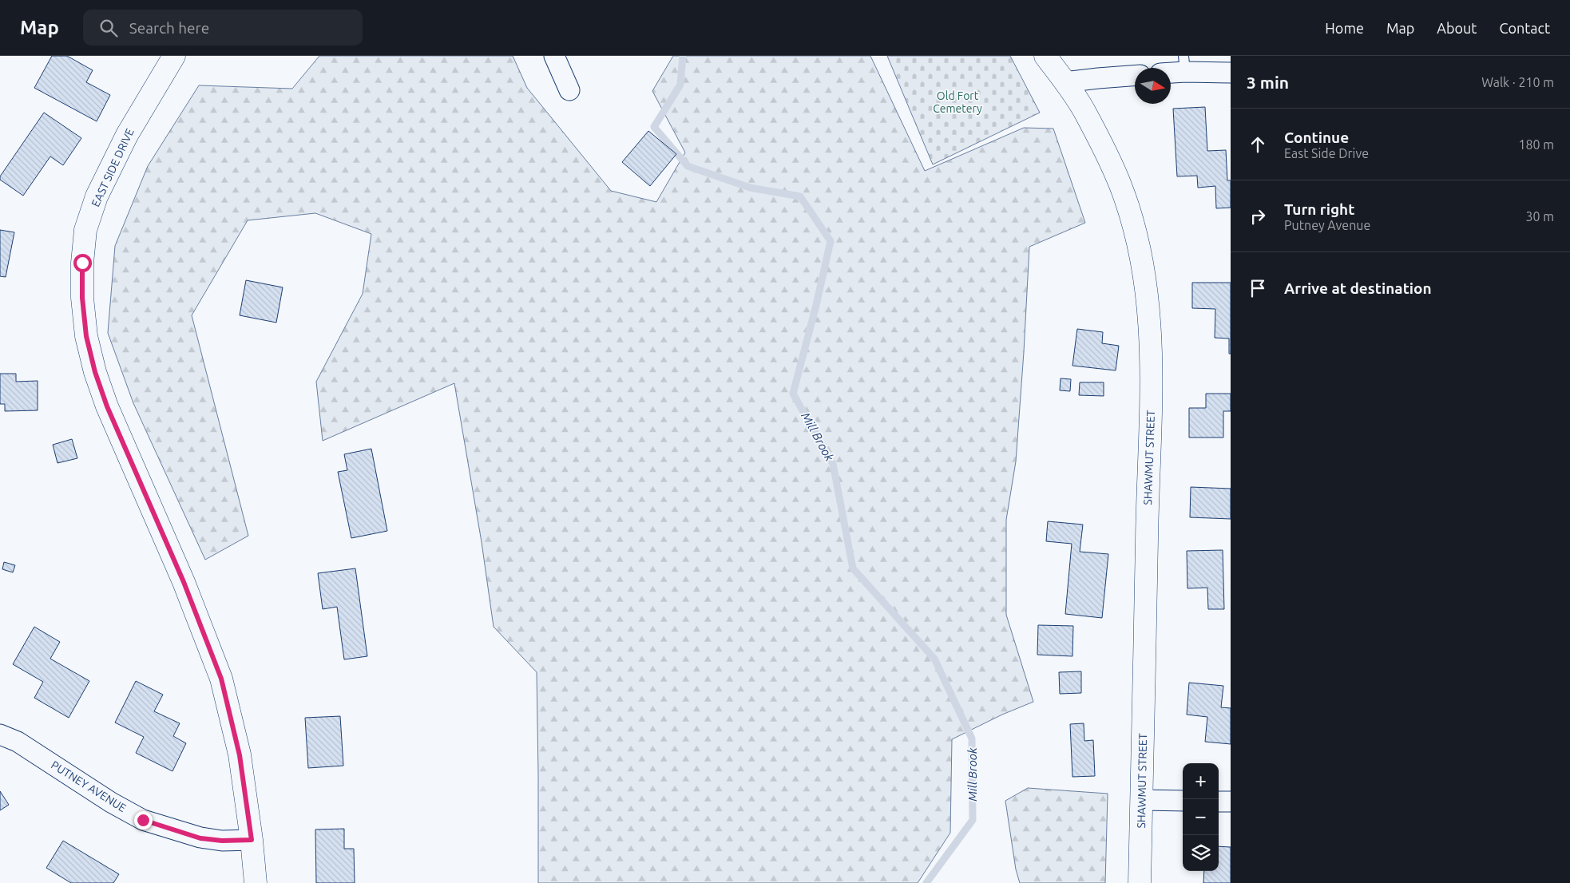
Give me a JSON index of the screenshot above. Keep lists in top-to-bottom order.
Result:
{
  "streets": {
    "main road": ["EAST SIDE DRIVE", "SHAWMUT STREET"],
    "street": ["PUTNEY AVENUE"]
  },
  "crossings": [
    ["EAST SIDE DRIVE", "PUTNEY AVENUE"]
  ],
  "water": ["Mill Brook"],
  "parks": ["Old Fort Cemetery"],
  "north": "right",
  "page": {
    "header": "Map",
    "search": "Search here",
    "nav": [
      "Home",
      "Map",
      "About",
      "Contact"
    ],
    "heading": ["3 min", "Walk · 210 m"],
    "list": [
      ["Continue", "East Side Drive", "180 m"],
      ["Turn right", "Putney Avenue", "30 m"],
      "Arrive at destination"
    ],
    "map_buttons": ["+", "−"]
  }
}
